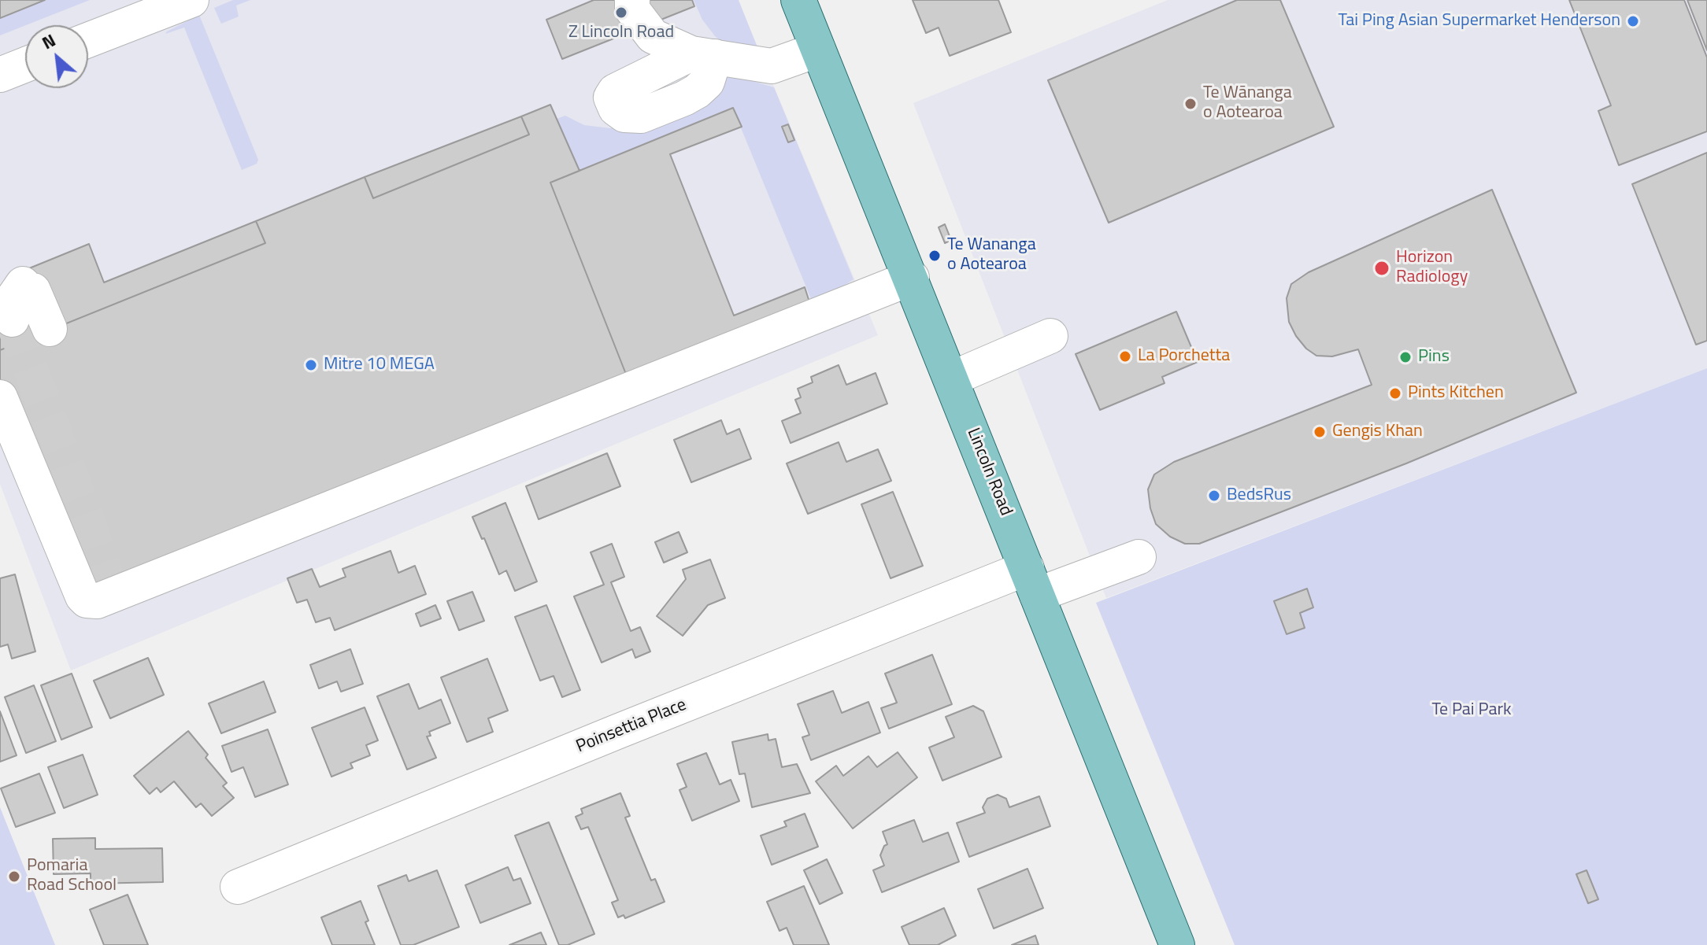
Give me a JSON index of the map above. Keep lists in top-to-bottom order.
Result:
{
  "streets": {
    "main road": ["Lincoln Road"],
    "street": ["Poinsettia Place"]
  },
  "crossings": [
    ["Lincoln Road", "Poinsettia Place"]
  ],
  "parks": ["Te Pai Park"],
  "places": [
    "Z Lincoln Road",
    "Tai Ping Asian Supermarket Henderson",
    "Te Wānanga o Aotearoa",
    "Te Wananga o Aotearoa",
    "Horizon Radiology",
    "La Porchetta",
    "Pins",
    "Mitre 10 MEGA",
    "Pints Kitchen",
    "Gengis Khan",
    "BedsRus",
    "Pomaria Road School"
  ],
  "north": "top left"
}
